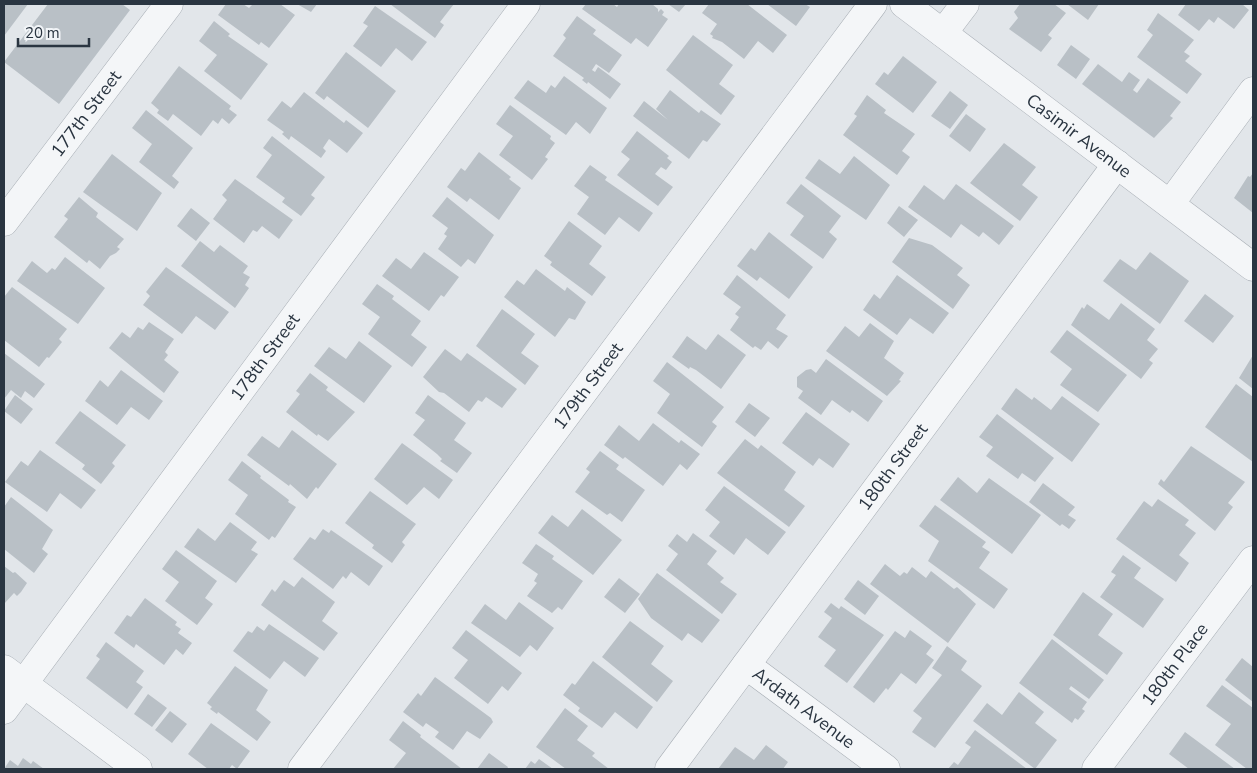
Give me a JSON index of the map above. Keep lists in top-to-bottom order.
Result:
{
  "streets": {
    "street": [
      "177th Street",
      "Casimir Avenue",
      "178th Street",
      "179th Street",
      "180th Street",
      "180th Place",
      "Ardath Avenue"
    ]
  },
  "crossings": [
    ["Casimir Avenue", "180th Street"],
    ["180th Street", "Ardath Avenue"]
  ],
  "scale_bar": "20 m"
}
